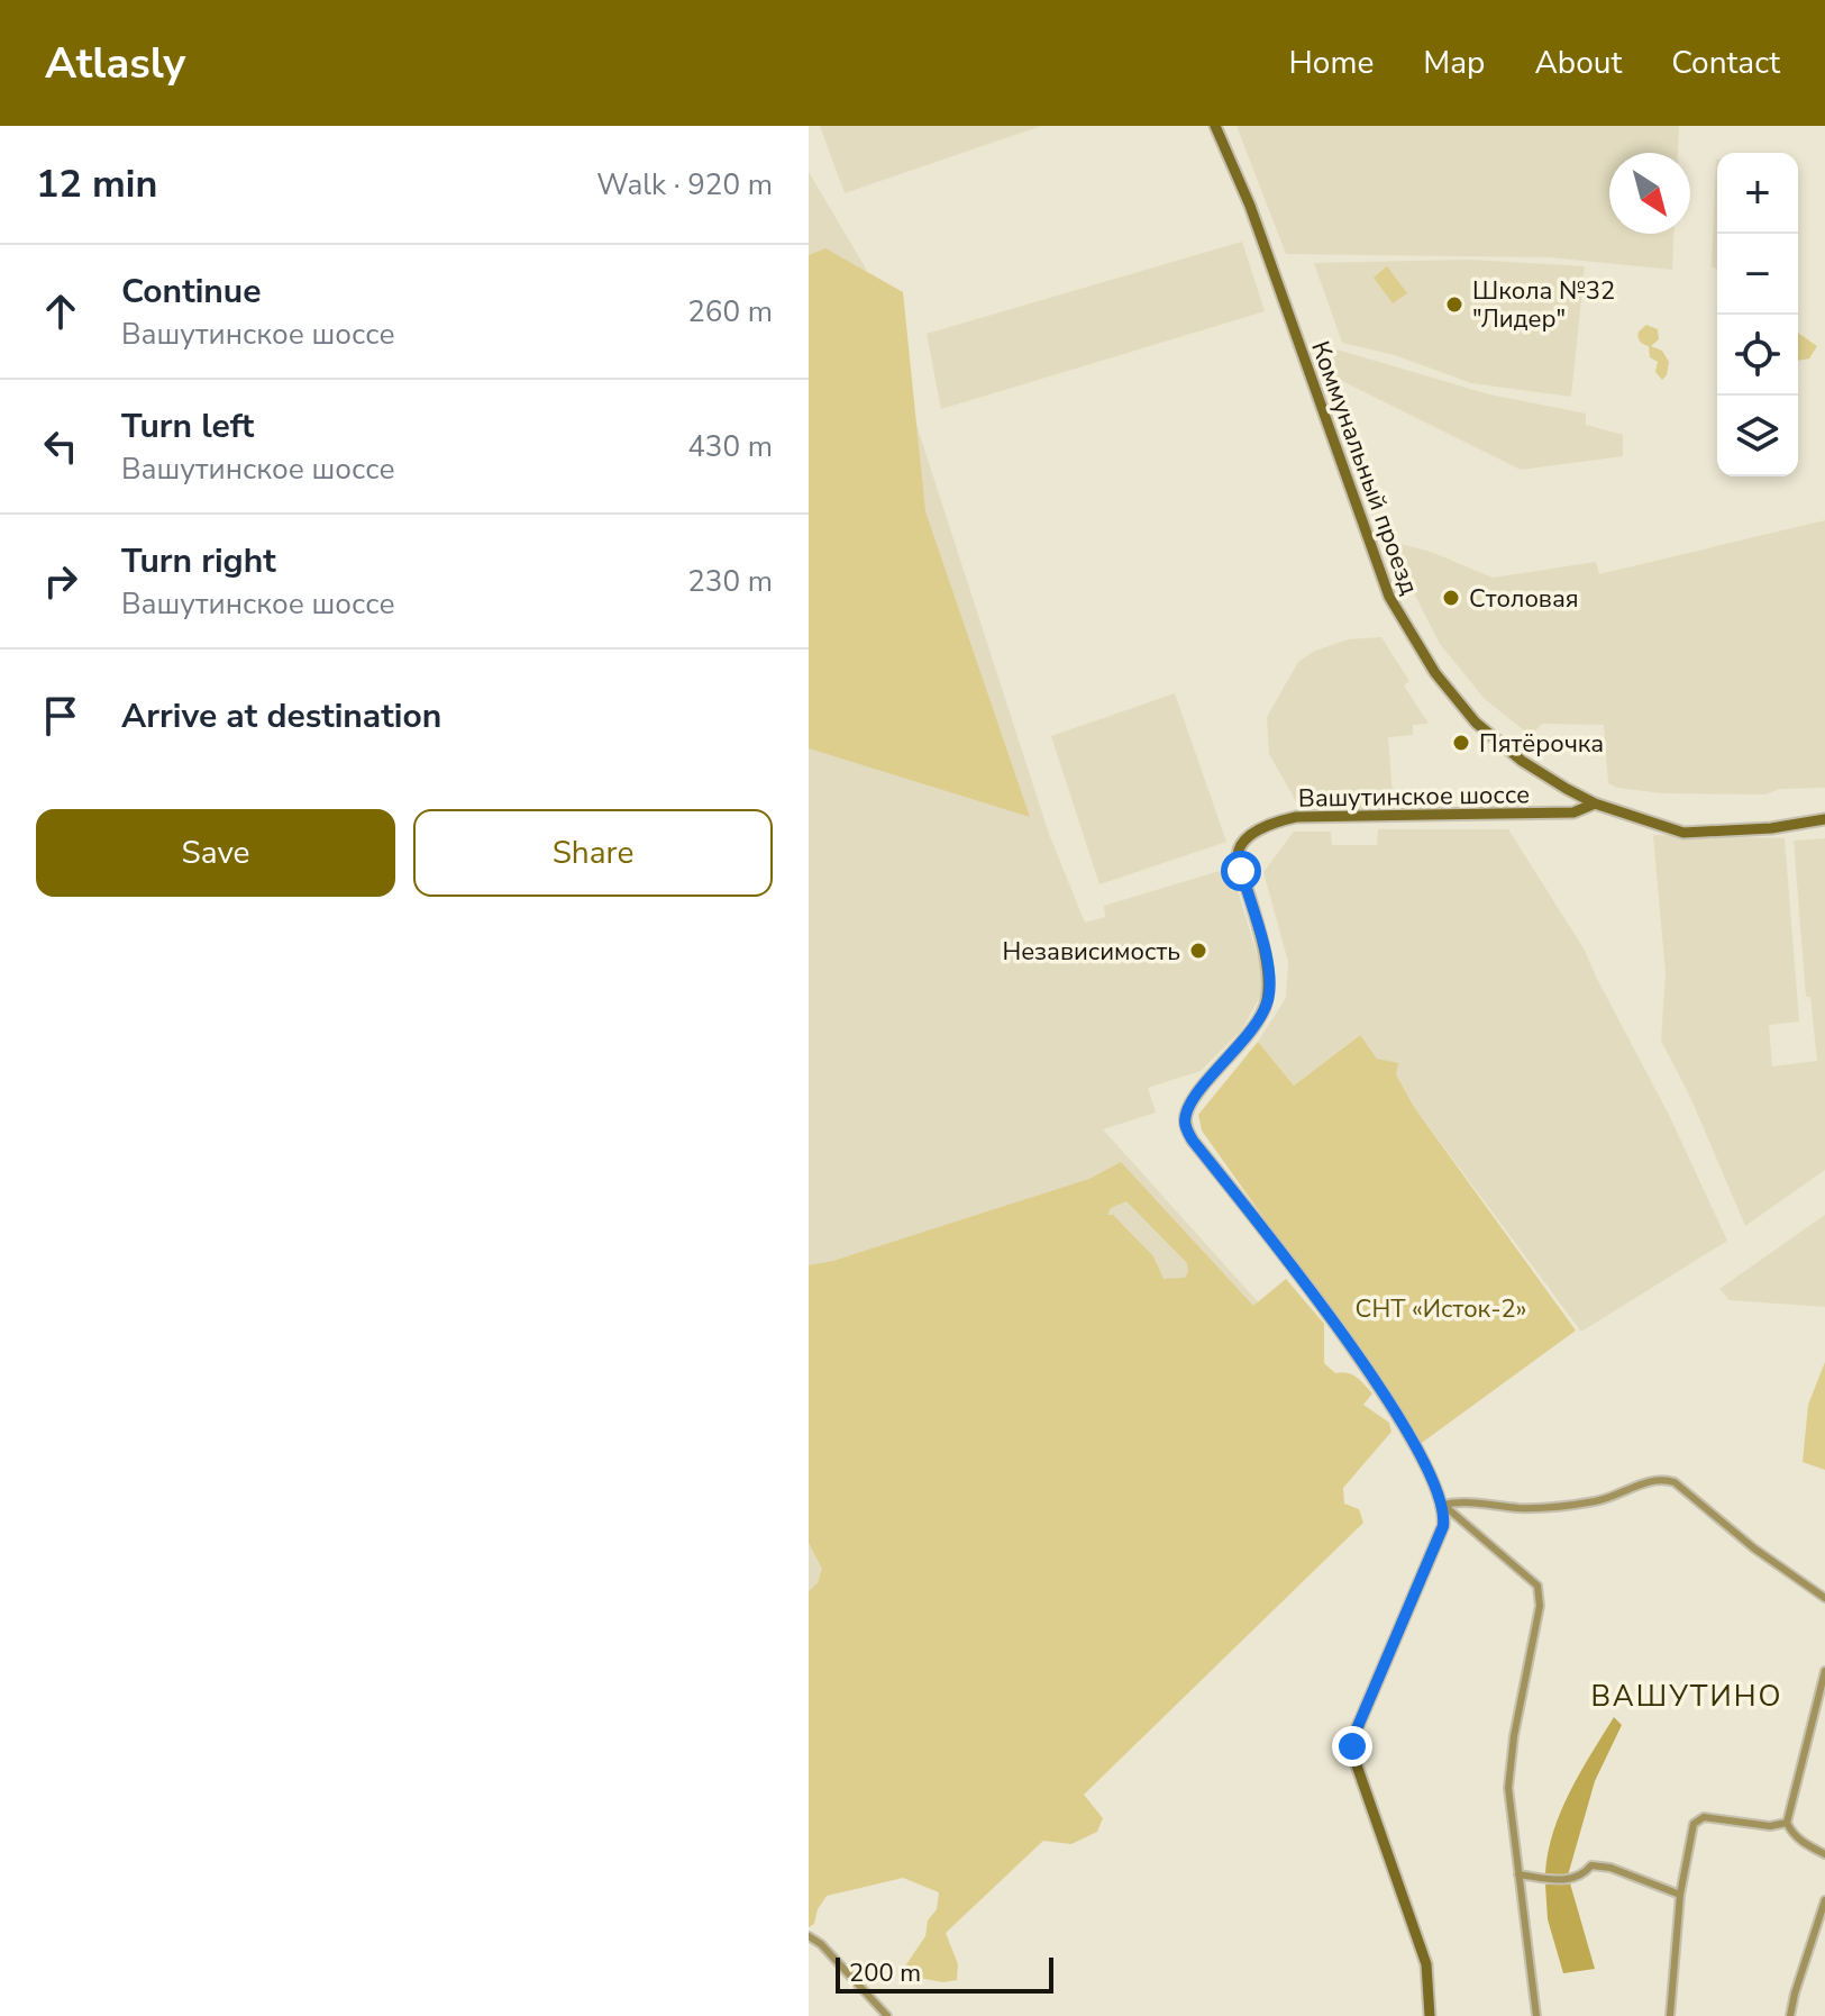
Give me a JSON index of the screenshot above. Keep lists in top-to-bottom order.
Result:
{
  "streets": {
    "street": ["Коммунальный проезд", "Вашутинское шоссе"]
  },
  "crossings": [
    ["Коммунальный проезд", "Вашутинское шоссе"]
  ],
  "districts": ["ВАШУТИНО"],
  "parks": ["СНТ «Исток-2»"],
  "places": [
    "Школа №32 \"Лидер\"",
    "Столовая",
    "Пятёрочка",
    "Независимость"
  ],
  "scale_bar": "200 m",
  "north": "bottom right",
  "page": {
    "header": "Atlasly",
    "nav": [
      "Home",
      "Map",
      "About",
      "Contact"
    ],
    "heading": ["12 min", "Walk · 920 m"],
    "map_buttons": ["+", "−"],
    "list": [
      ["Continue", "Вашутинское шоссе", "260 m"],
      ["Turn left", "Вашутинское шоссе", "430 m"],
      ["Turn right", "Вашутинское шоссе", "230 m"],
      "Arrive at destination"
    ],
    "buttons": ["Save", "Share"],
    "scale": "200 m"
  }
}
